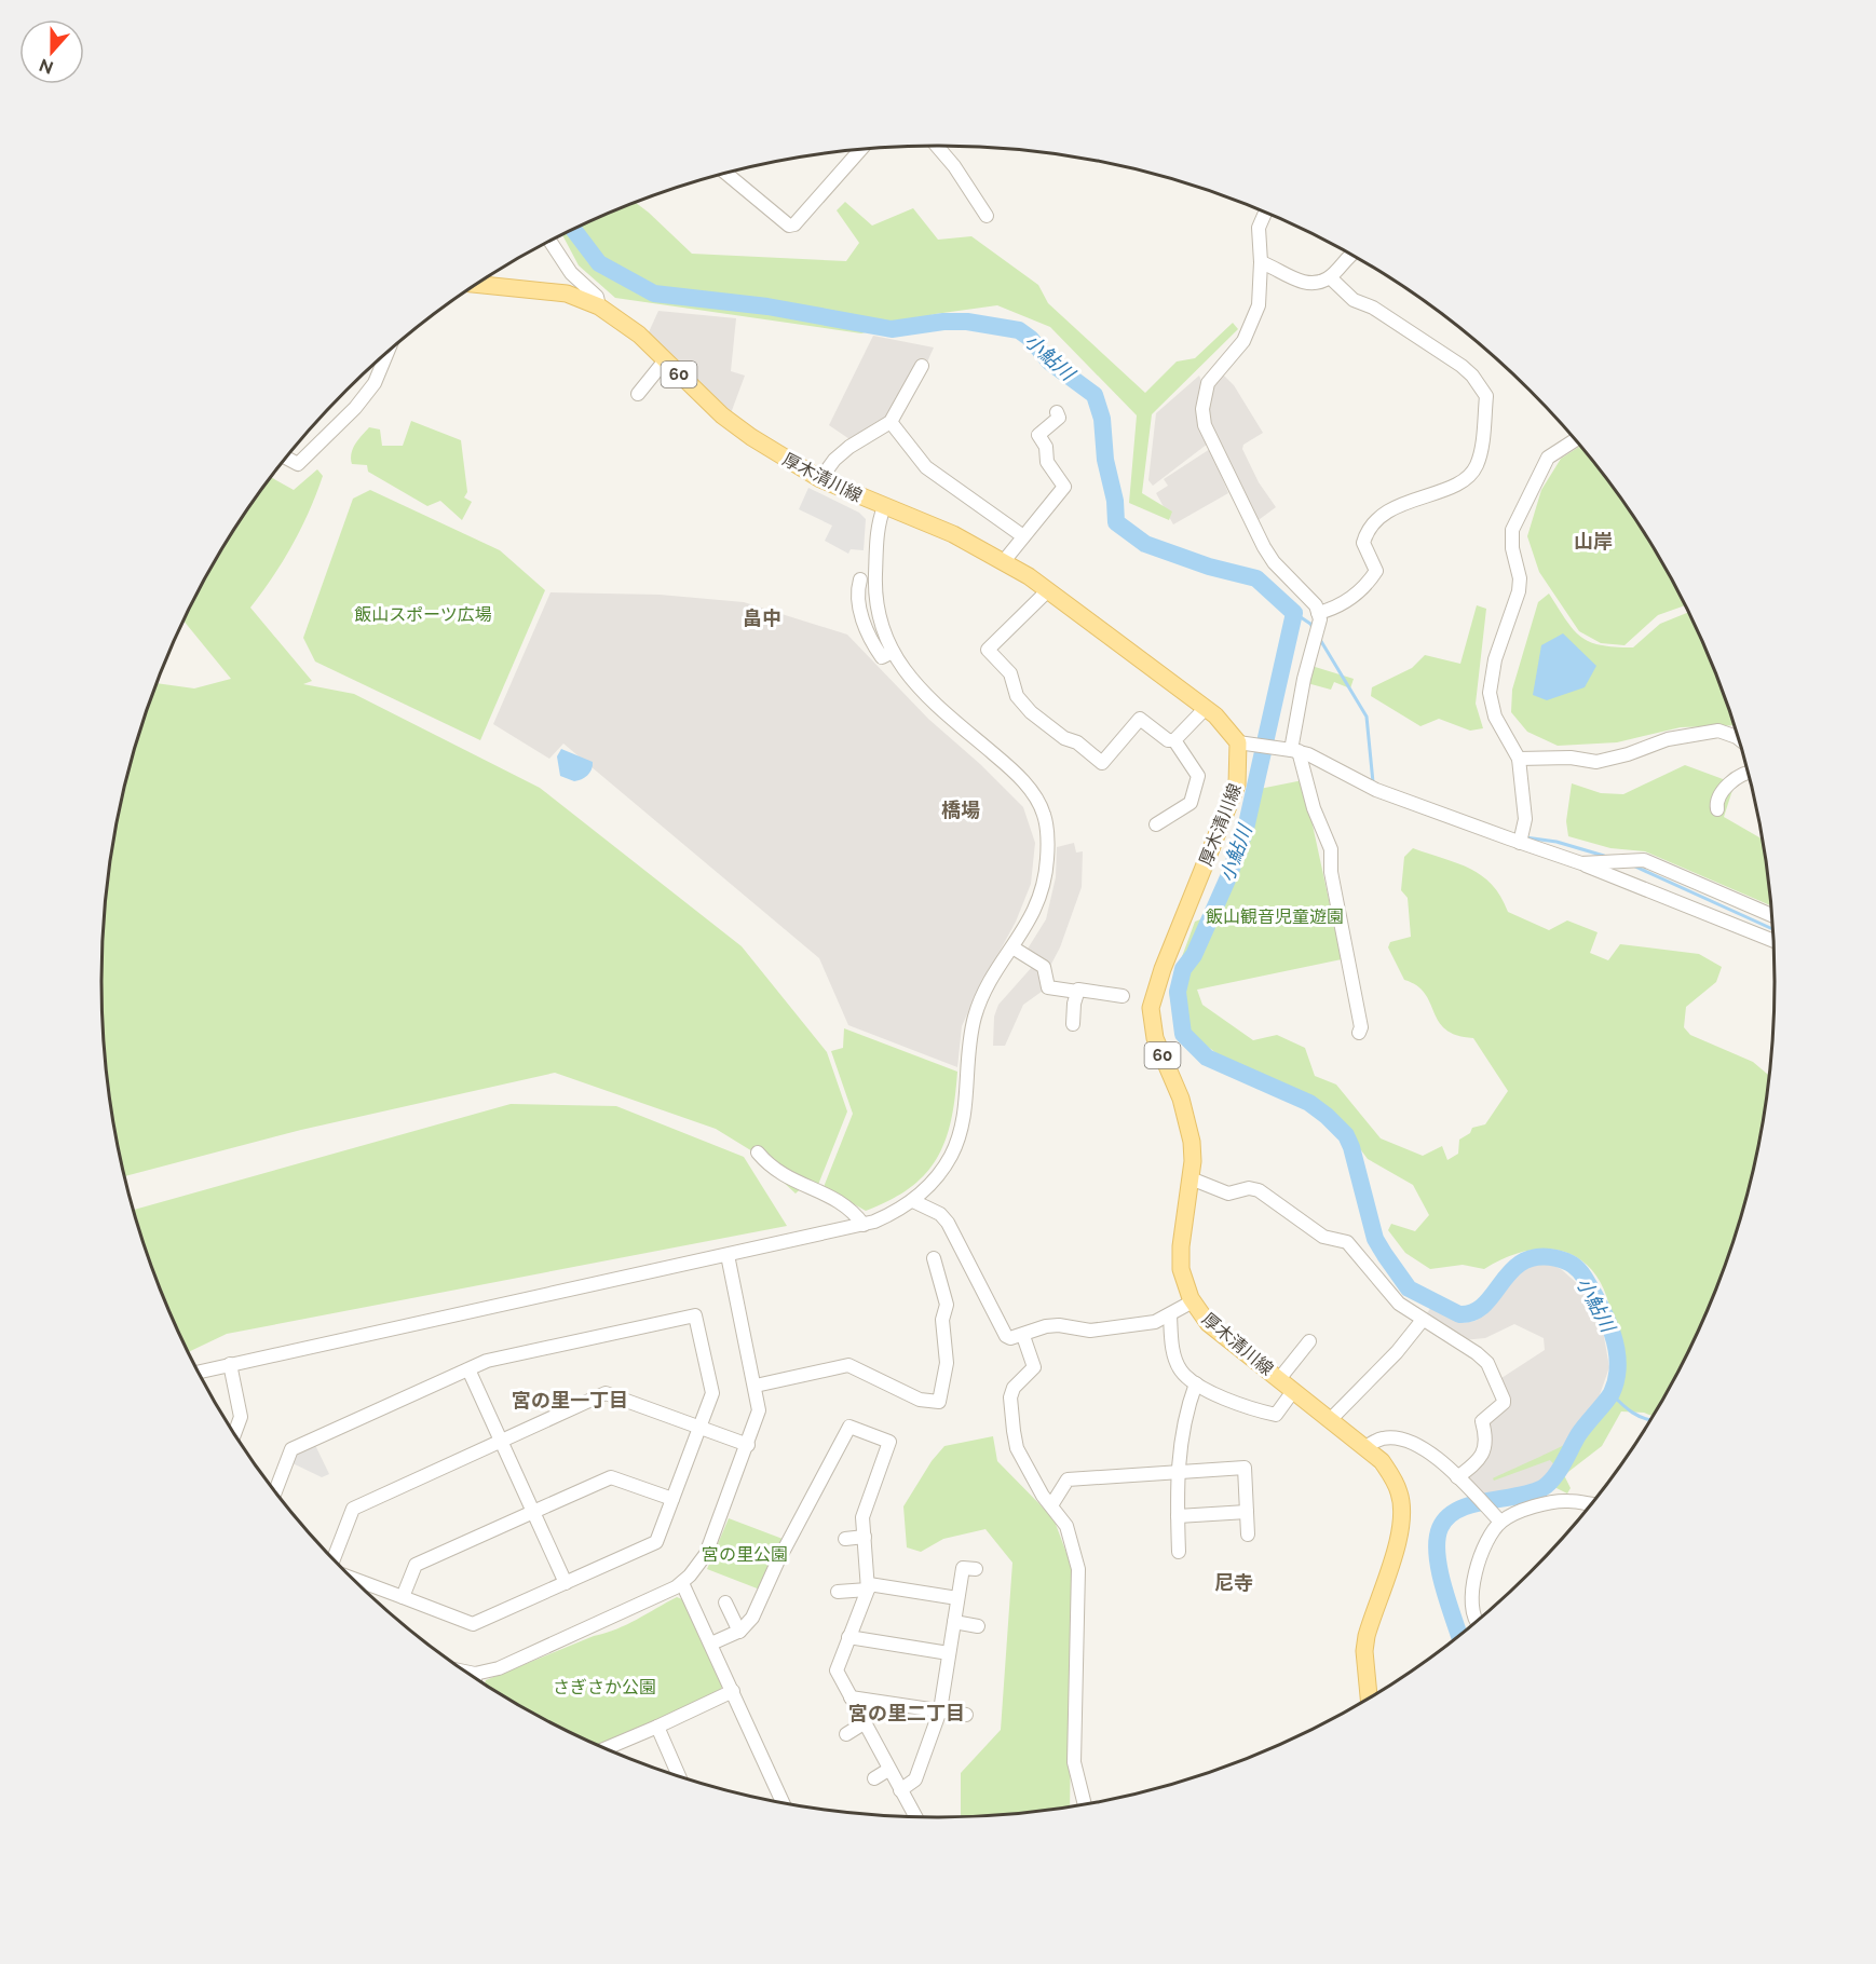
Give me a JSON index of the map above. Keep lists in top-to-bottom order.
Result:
{
  "streets": {
    "main road": ["60", "厚木清川線"]
  },
  "districts": [
    "山岸",
    "畠中",
    "橋場",
    "宮の里一丁目",
    "尼寺",
    "宮の里二丁目"
  ],
  "water": ["小鮎川"],
  "parks": [
    "飯山スポーツ広場",
    "飯山観音児童遊園",
    "宮の里公園",
    "さぎさか公園"
  ],
  "north": "bottom"
}
